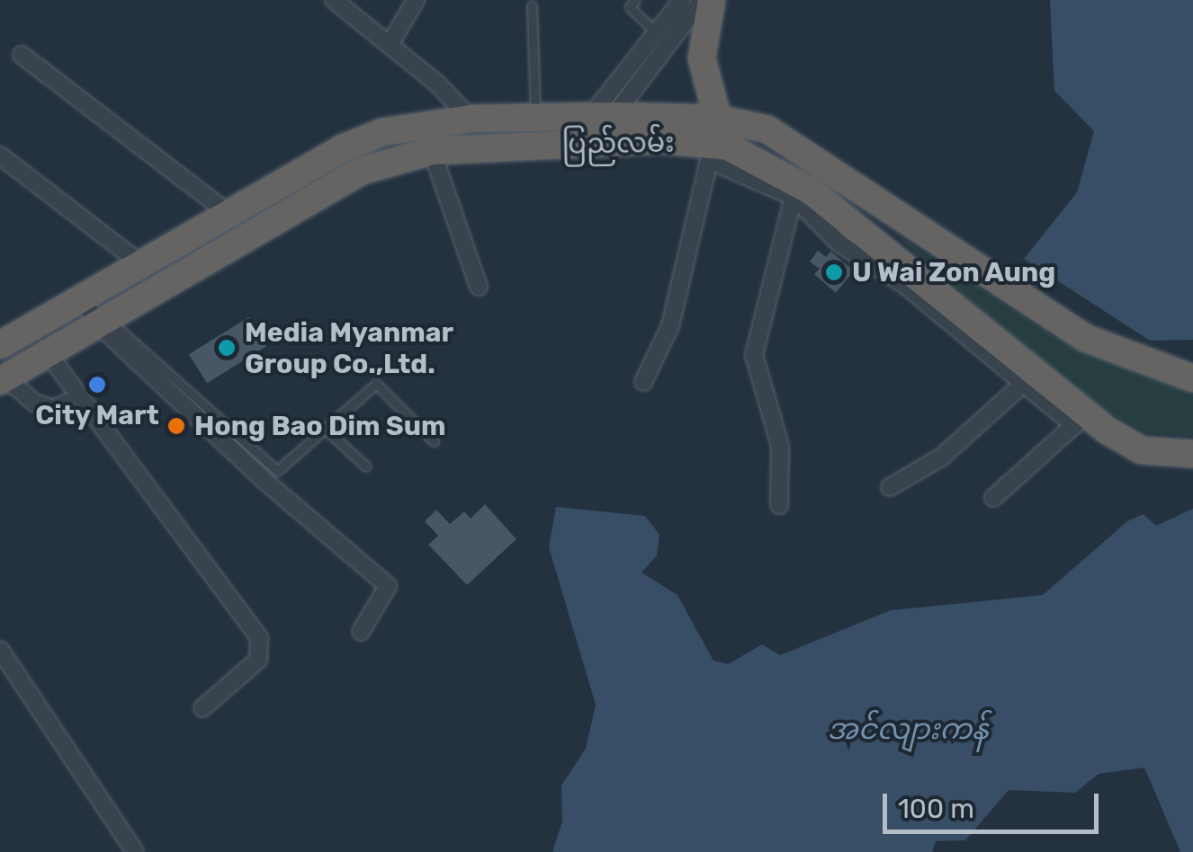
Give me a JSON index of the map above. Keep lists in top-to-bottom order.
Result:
{
  "streets": {
    "highway": ["ပြည်လမ်း"]
  },
  "water": ["အင်လျားကန်"],
  "places": [
    "U Wai Zon Aung",
    "Media Myanmar Group Co.,Ltd.",
    "City Mart",
    "Hong Bao Dim Sum"
  ],
  "scale_bar": "100 m"
}
